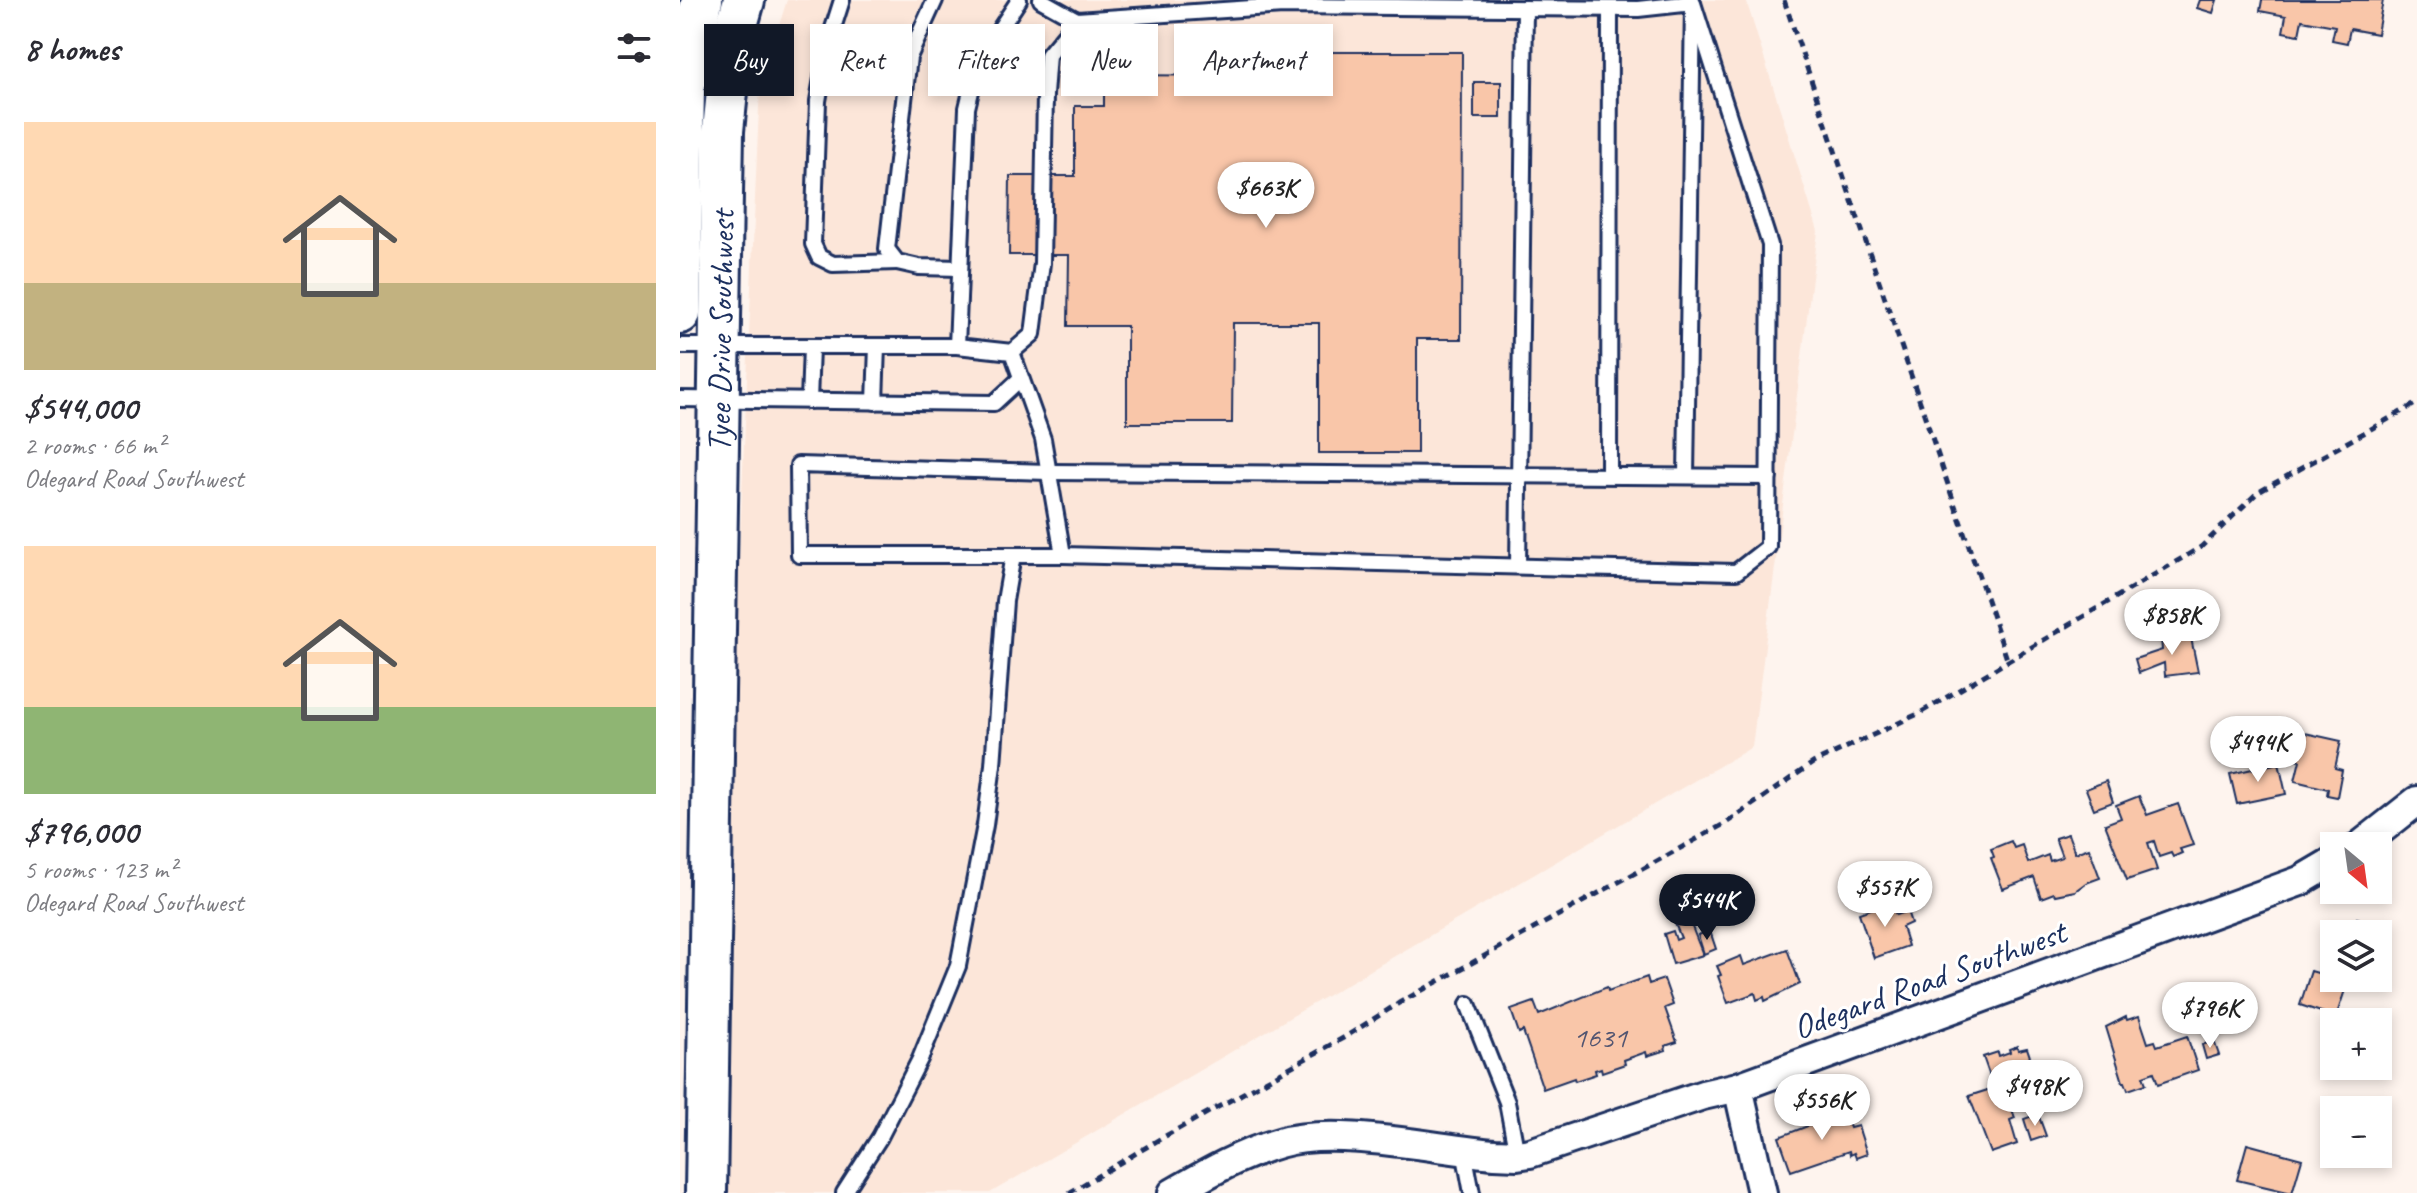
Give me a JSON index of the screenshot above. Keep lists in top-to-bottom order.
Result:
{
  "streets": {
    "street": ["Tyee Drive Southwest", "Odegard Road Southwest"]
  },
  "house_numbers": ["1631"],
  "north": "bottom right",
  "page": {
    "heading": "8 homes",
    "chip": [
      "Buy",
      "Rent",
      "Filters",
      "New",
      "Apartment"
    ],
    "list": [
      {
        "name": "$544,000",
        "note": "2 rooms · 66 m² · Odegard Road Southwest"
      },
      {
        "name": "$796,000",
        "note": "5 rooms · 123 m² · Odegard Road Southwest"
      }
    ],
    "price": [
      "$663K",
      "$858K",
      "$494K",
      "$557K",
      "$544K",
      "$796K",
      "$498K",
      "$556K"
    ],
    "map_buttons": ["+", "−"]
  }
}
